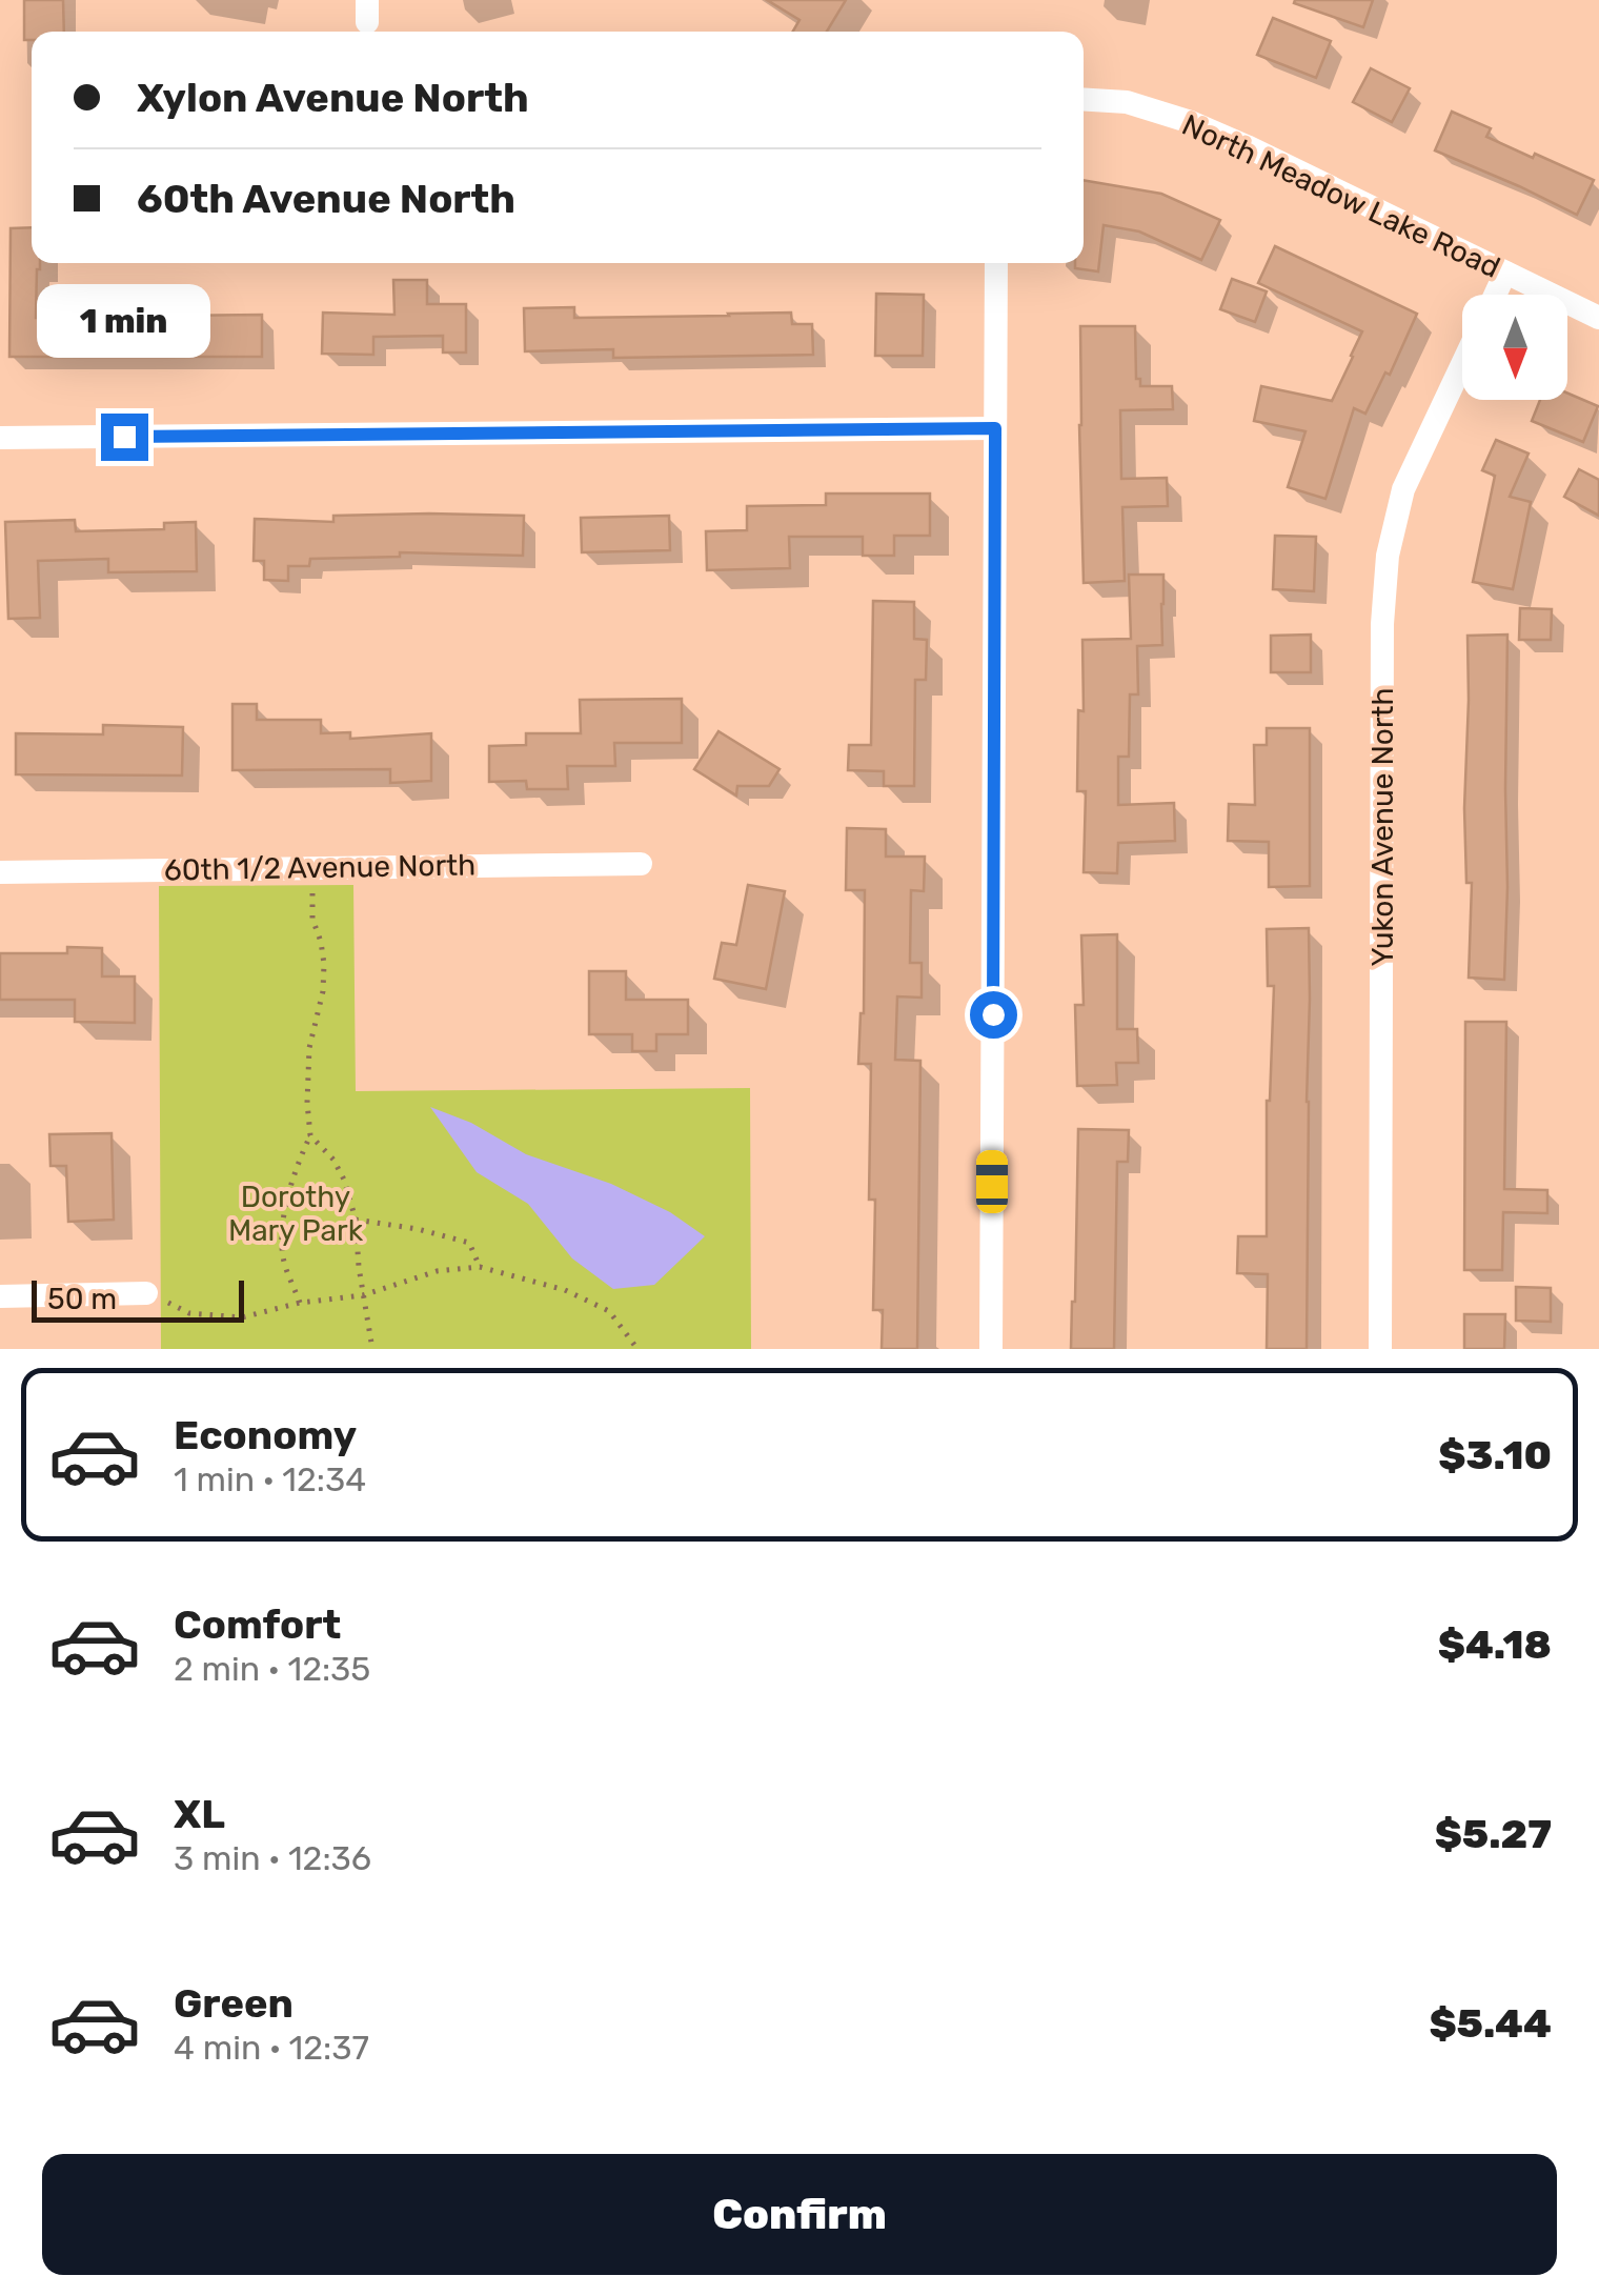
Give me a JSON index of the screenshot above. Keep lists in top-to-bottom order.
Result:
{
  "streets": {
    "street": ["North Meadow Lake Road", "Yukon Avenue North", "60th 1/2 Avenue North"]
  },
  "parks": ["Dorothy Mary Park"],
  "scale_bar": "50 m",
  "north": "bottom",
  "page": {
    "banner": ["Xylon Avenue North", "60th Avenue North"],
    "bubble": "1 min",
    "scale": "50 m",
    "list": [
      {
        "name": "Economy",
        "note": "1 min · 12:34",
        "value": "$3.10"
      },
      {
        "name": "Comfort",
        "note": "2 min · 12:35",
        "value": "$4.18"
      },
      {
        "name": "XL",
        "note": "3 min · 12:36",
        "value": "$5.27"
      },
      {
        "name": "Green",
        "note": "4 min · 12:37",
        "value": "$5.44"
      }
    ],
    "buttons": "Confirm"
  }
}
